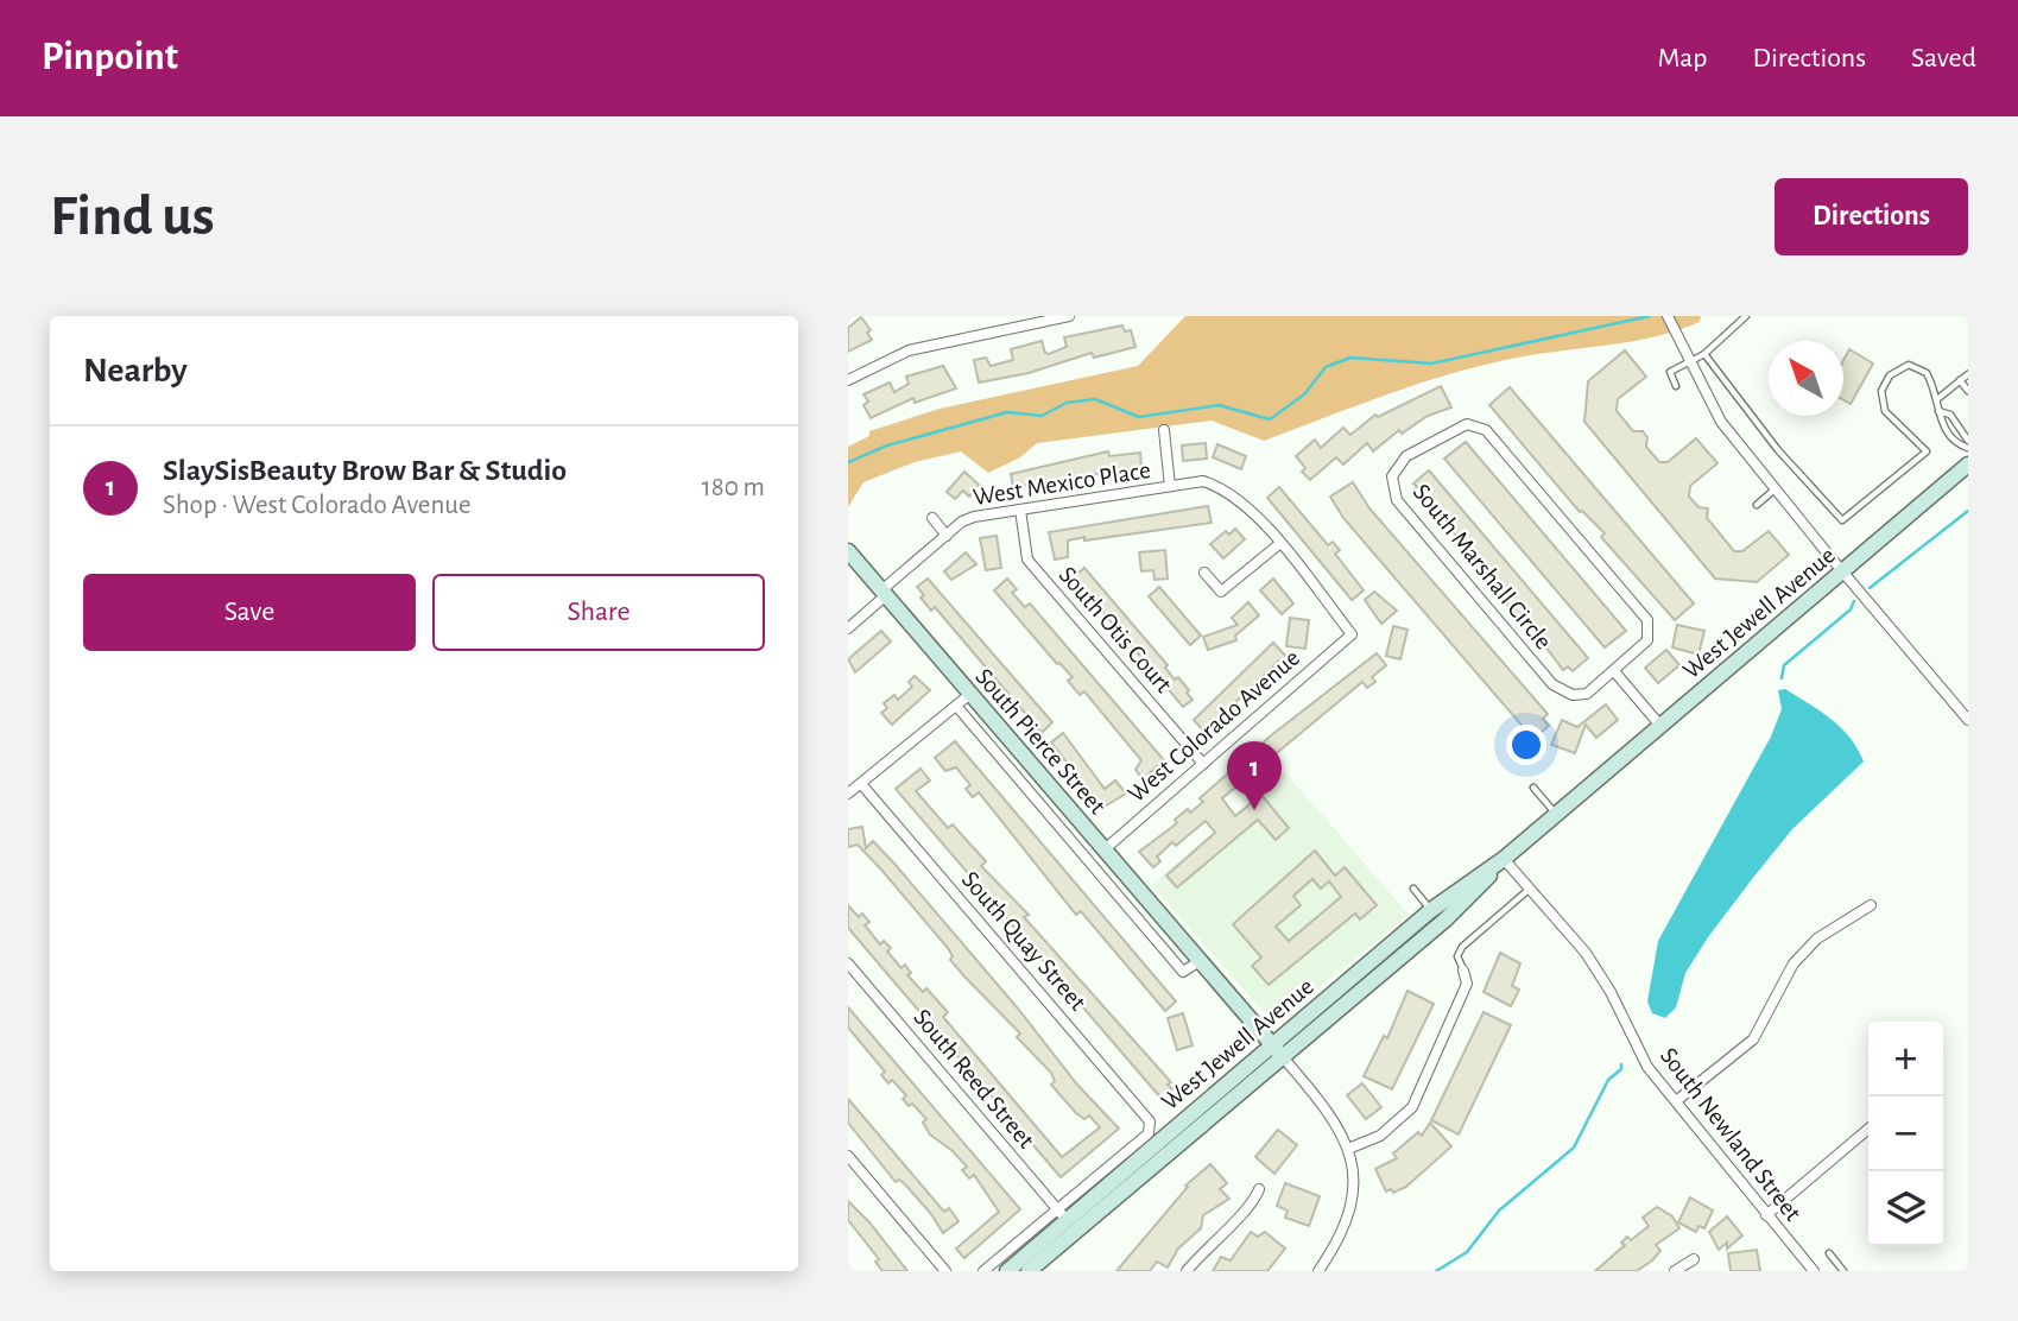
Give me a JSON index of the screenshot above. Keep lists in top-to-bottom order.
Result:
{
  "streets": {
    "main road": ["West Jewell Avenue", "South Pierce Street"],
    "street": [
      "West Mexico Place",
      "South Marshall Circle",
      "South Otis Court",
      "West Colorado Avenue",
      "South Quay Street",
      "South Reed Street",
      "South Newland Street"
    ]
  },
  "crossings": [
    ["West Mexico Place", "South Otis Court"],
    ["West Mexico Place", "West Colorado Avenue"],
    ["West Mexico Place", "South Pierce Street"],
    ["West Jewell Avenue", "South Pierce Street"],
    ["West Jewell Avenue", "South Quay Street"],
    ["West Jewell Avenue", "South Reed Street"],
    ["West Jewell Avenue", "South Newland Street"],
    ["South Otis Court", "West Colorado Avenue"],
    ["West Colorado Avenue", "South Pierce Street"]
  ],
  "north": "top left",
  "page": {
    "header": "Pinpoint",
    "nav": ["Map", "Directions", "Saved"],
    "buttons": [
      "Directions",
      ["Save", "Share"]
    ],
    "title": "Find us",
    "heading": "Nearby",
    "list": [
      {
        "mark": "1",
        "name": "SlaySisBeauty Brow Bar & Studio",
        "note": "Shop · West Colorado Avenue",
        "value": "180 m"
      }
    ],
    "pins": "1",
    "map_buttons": ["+", "−"]
  }
}
